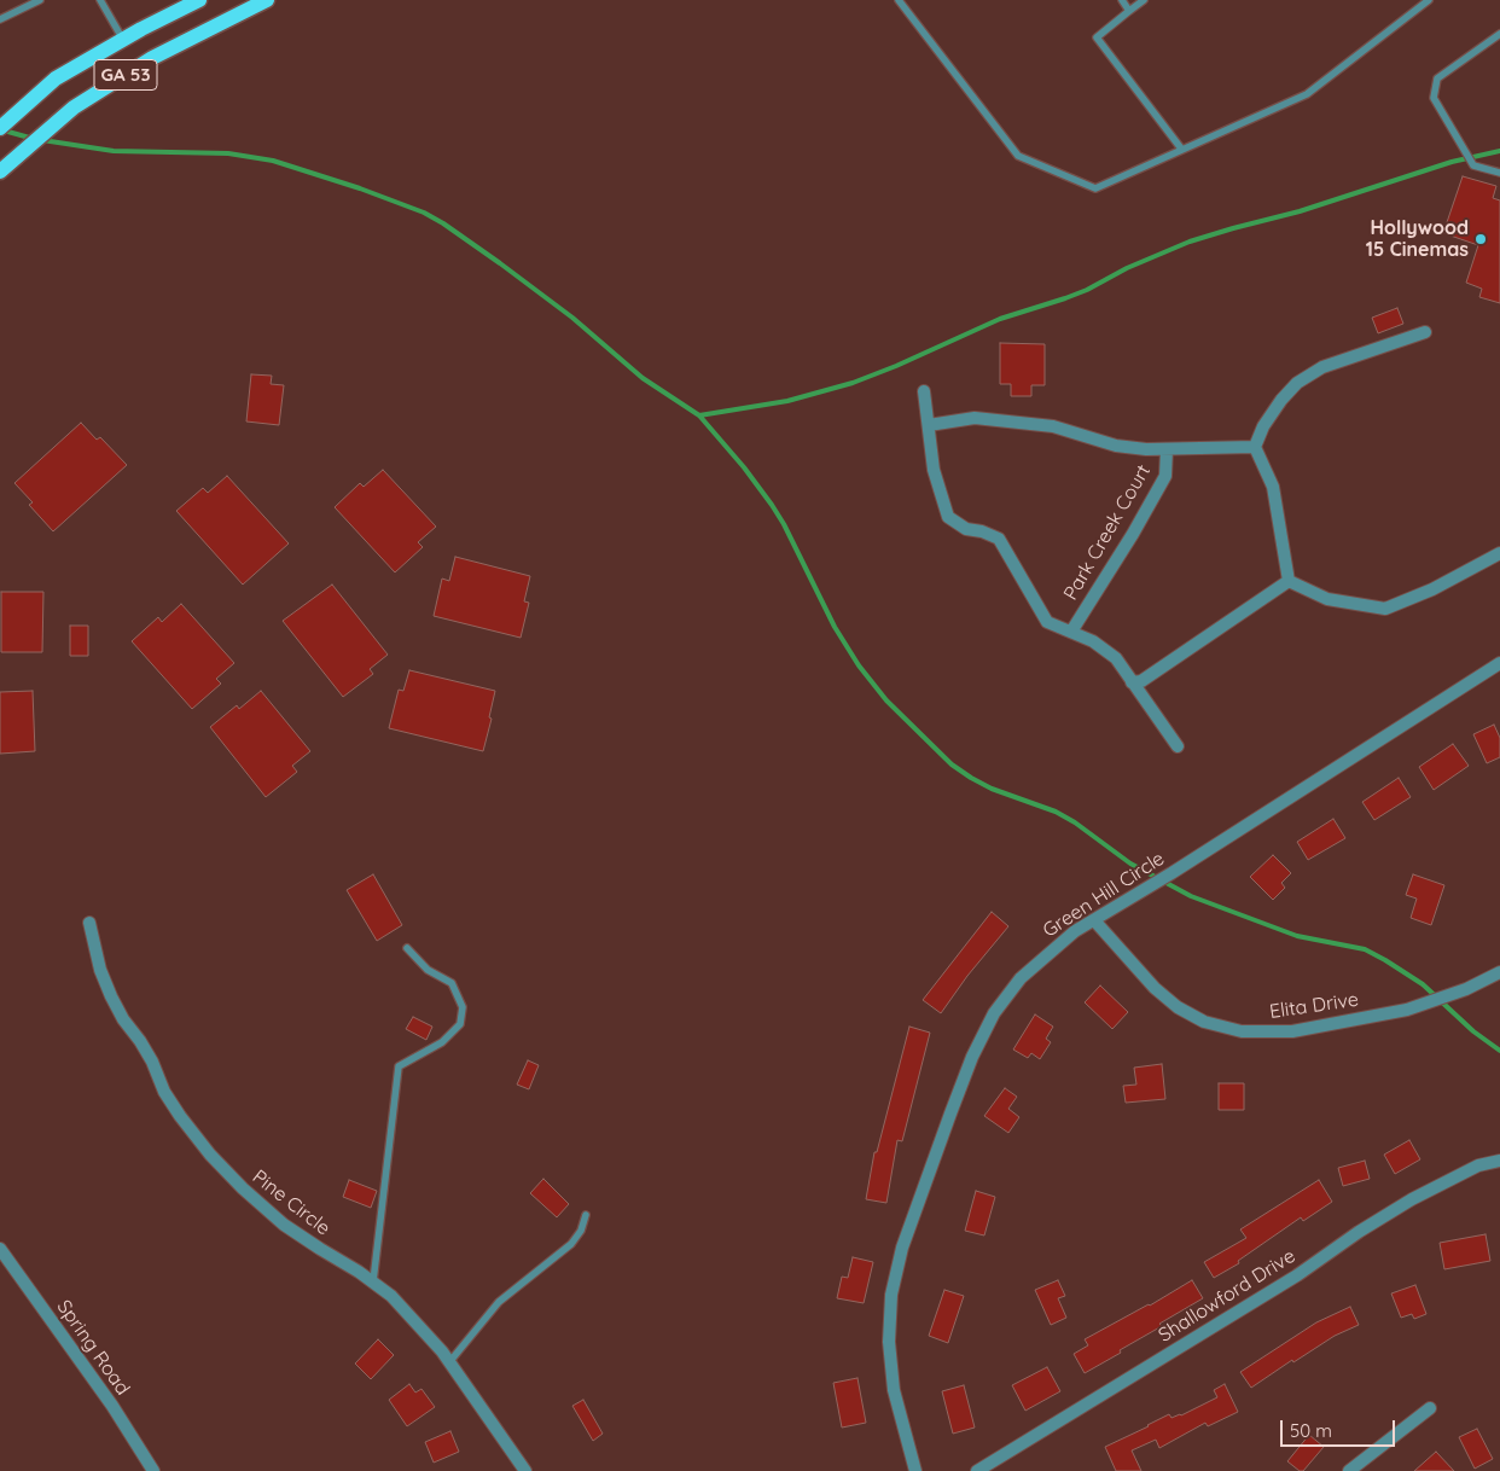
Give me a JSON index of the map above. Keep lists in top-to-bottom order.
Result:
{
  "streets": {
    "main road": ["GA 53"],
    "street": [
      "Park Creek Court",
      "Green Hill Circle",
      "Elita Drive",
      "Pine Circle",
      "Shallowford Drive",
      "Spring Road"
    ]
  },
  "crossings": [
    ["Green Hill Circle", "Elita Drive"]
  ],
  "places": ["Hollywood 15 Cinemas"],
  "scale_bar": "50 m"
}
